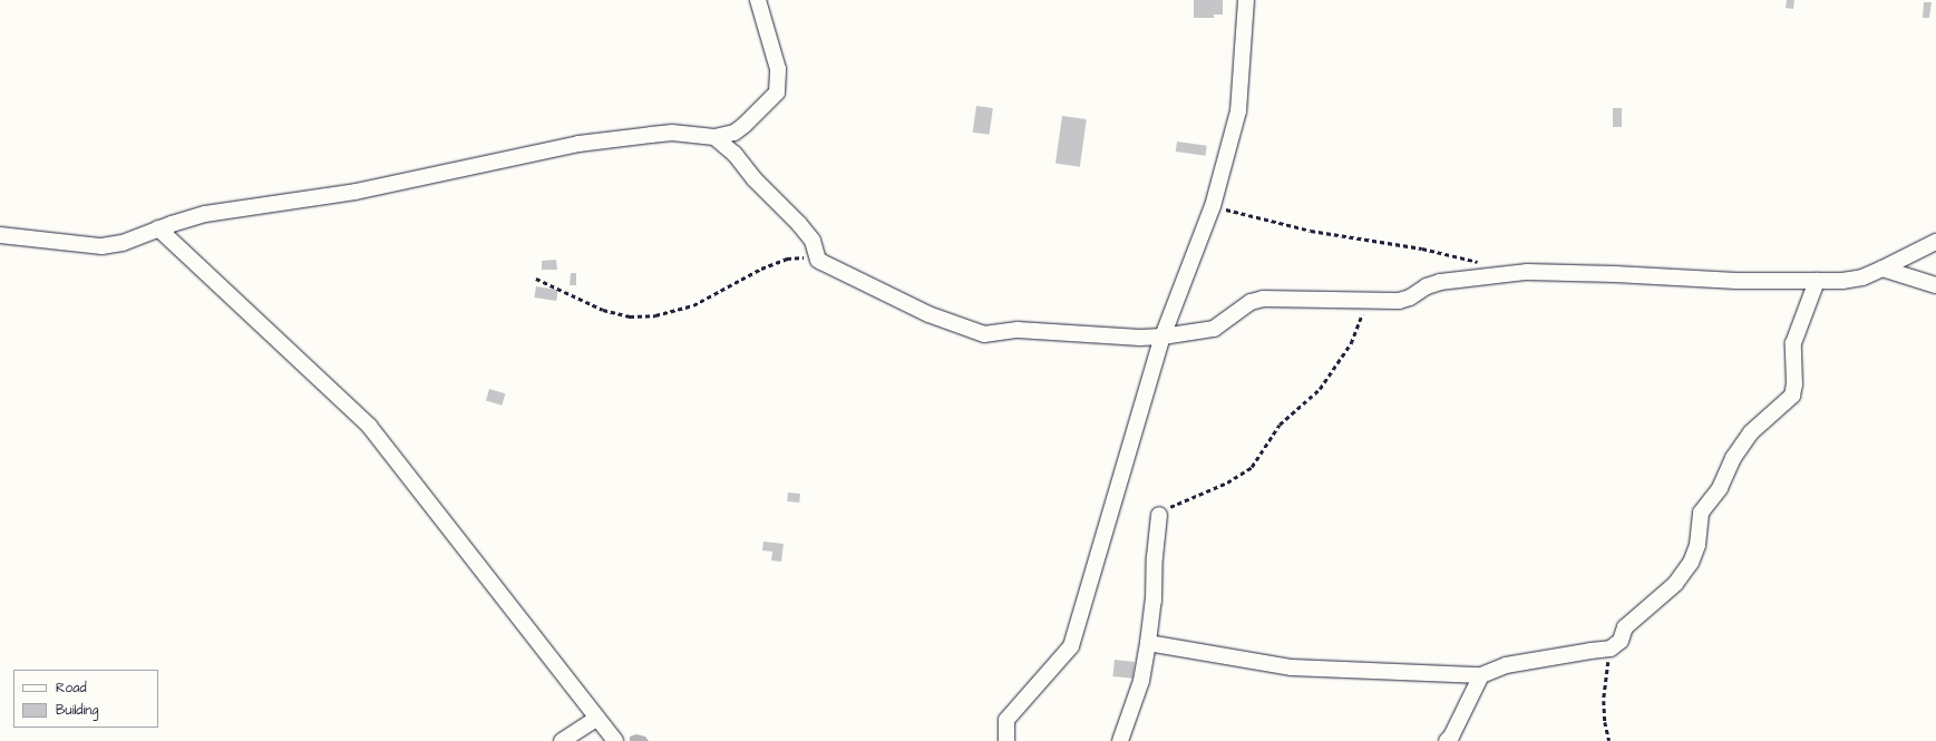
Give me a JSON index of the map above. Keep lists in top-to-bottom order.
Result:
{
  "legend": ["Road", "Building"]
}
